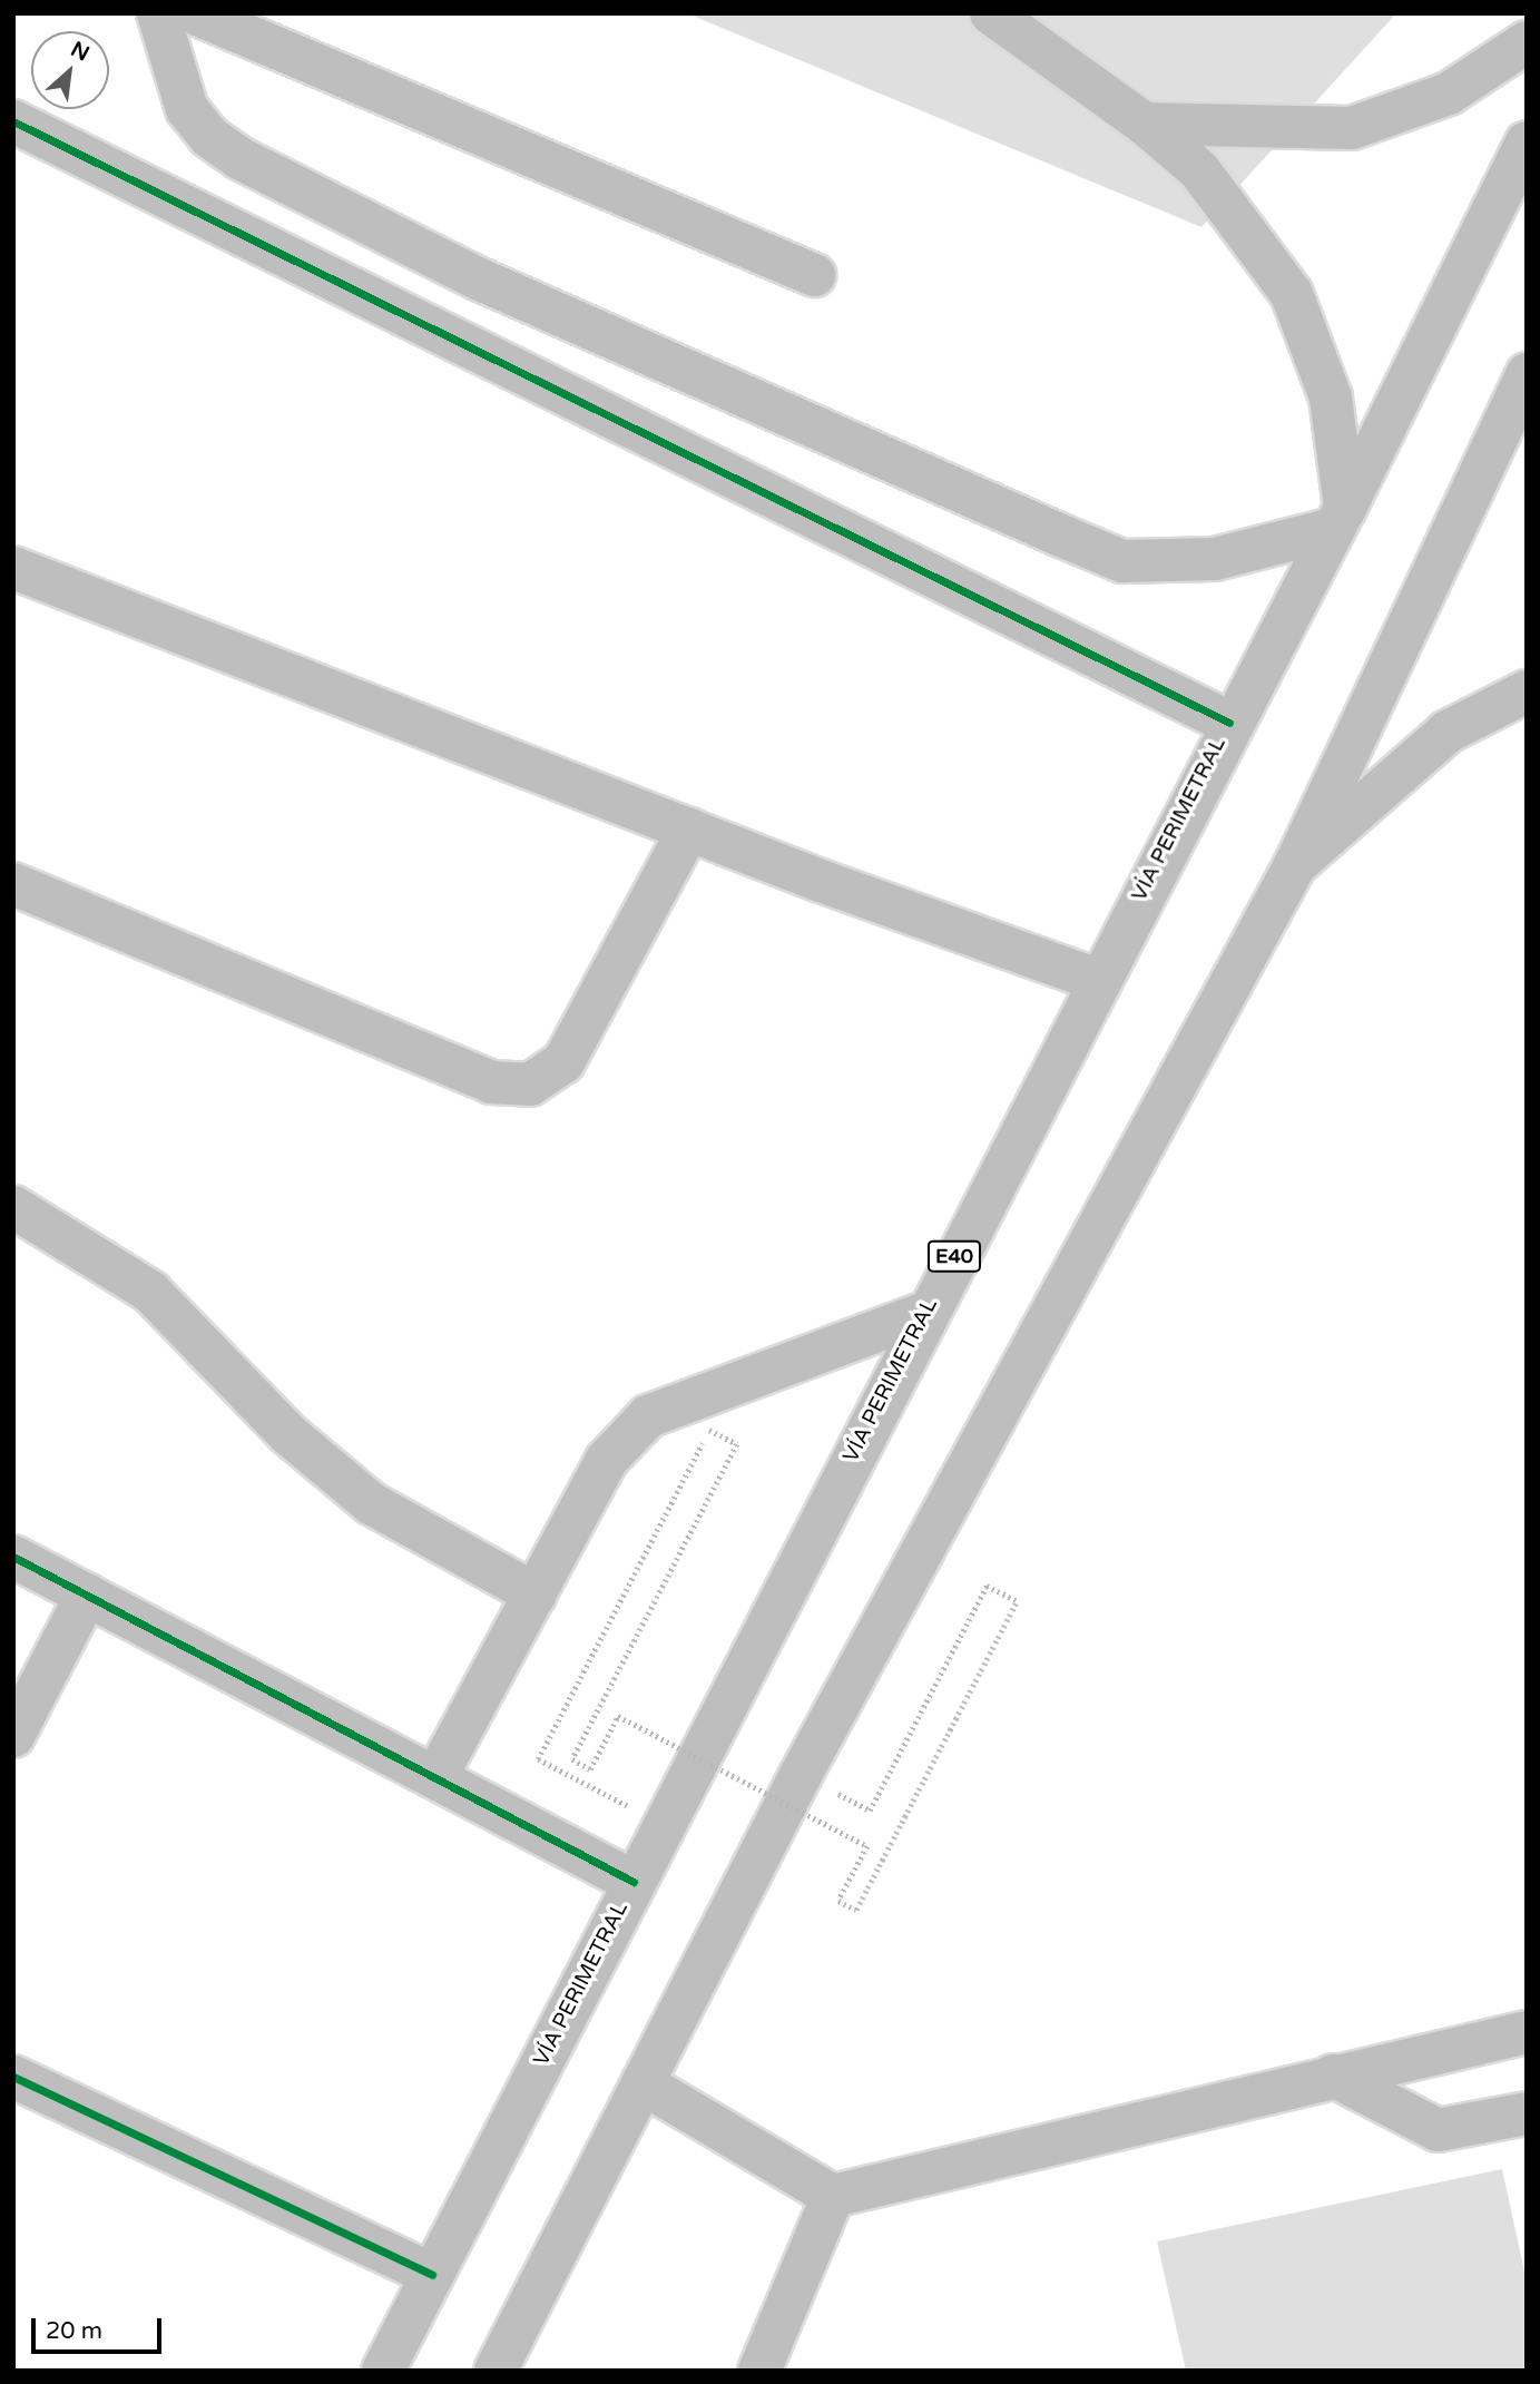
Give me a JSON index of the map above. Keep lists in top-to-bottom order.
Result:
{
  "streets": {
    "main road": ["VÍA PERIMETRAL", "E40"]
  },
  "scale_bar": "20 m",
  "north": "top right"
}
